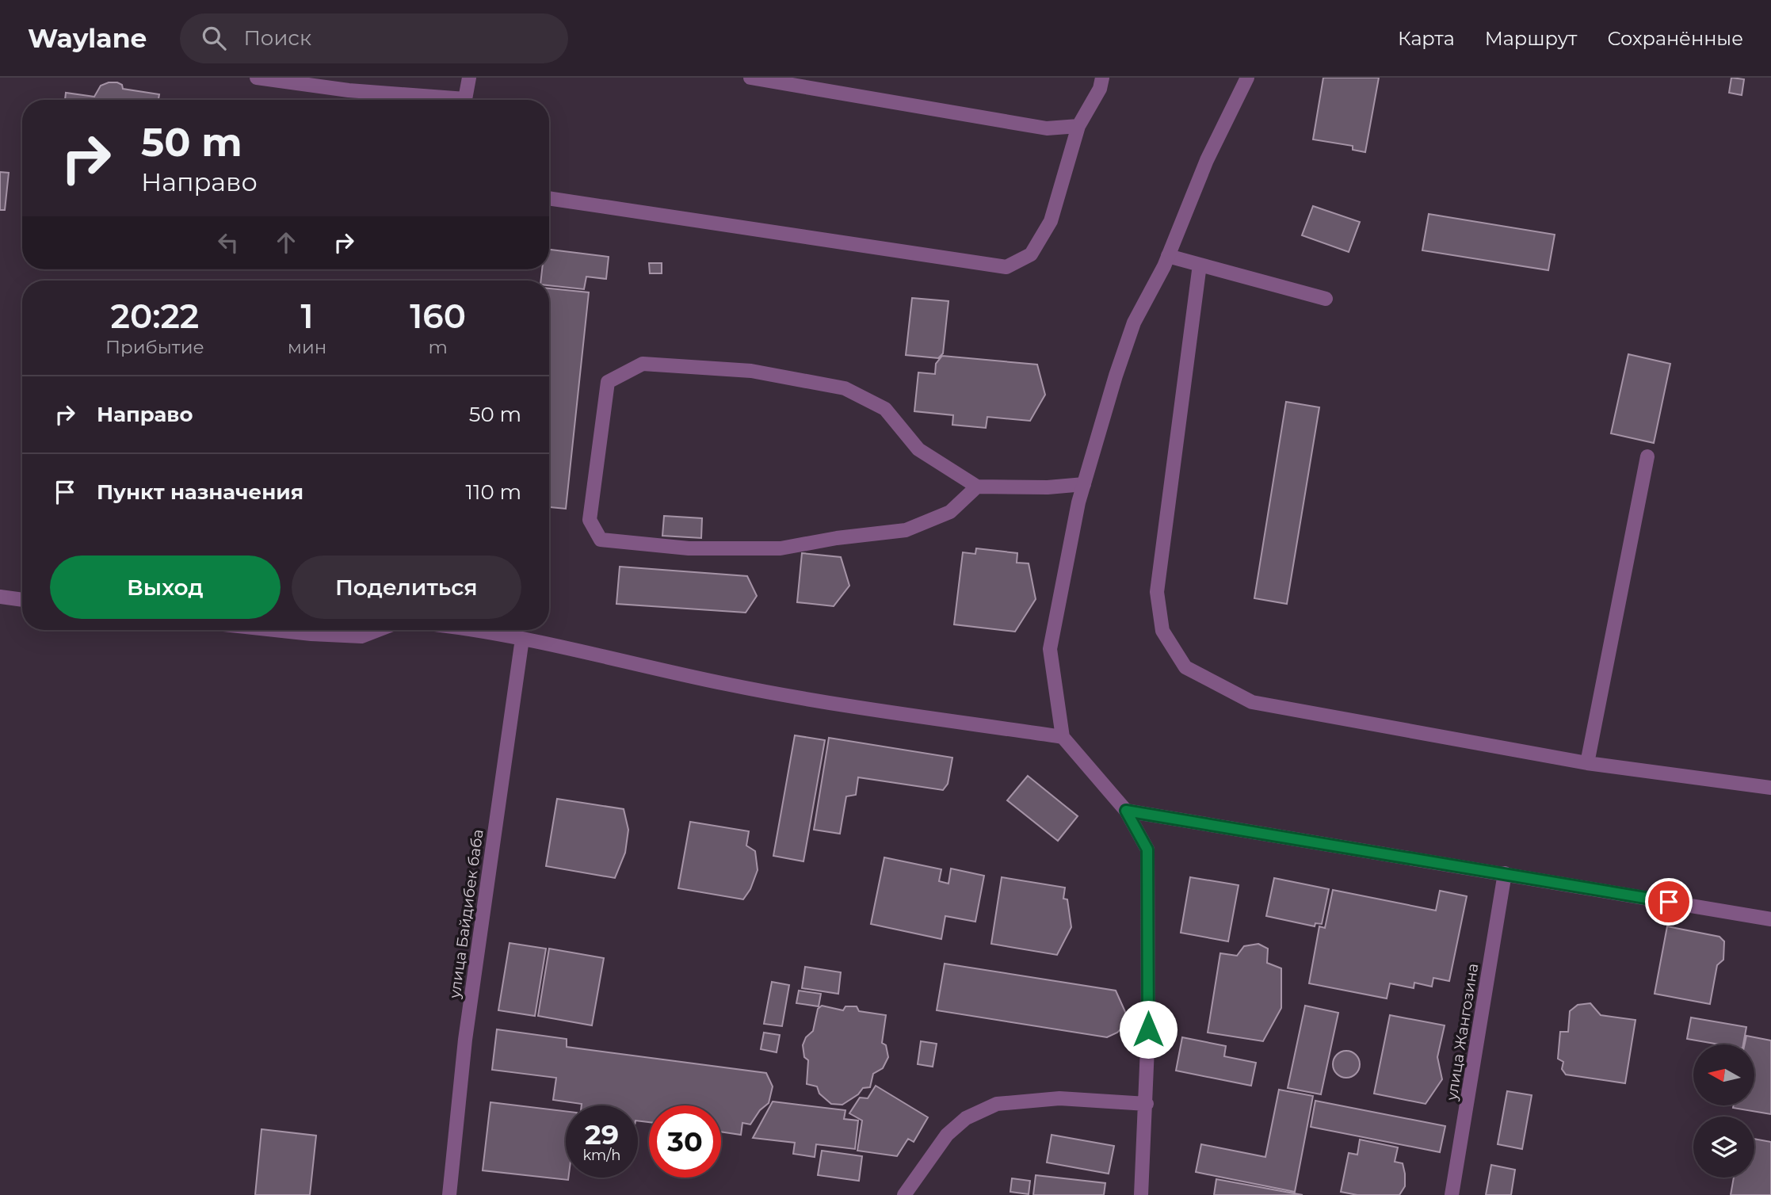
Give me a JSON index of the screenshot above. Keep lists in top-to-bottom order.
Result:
{
  "streets": {
    "street": ["улица Байдибек баба", "улица Жангозина"]
  },
  "north": "left",
  "page": {
    "header": "Waylane",
    "search": "Поиск",
    "nav": ["Карта", "Маршрут", "Сохранённые"],
    "turn": ["50 m", "Направо"],
    "eta": [
      "20:22",
      "Прибытие",
      "1",
      "мин",
      "160",
      "m"
    ],
    "list": [
      {
        "name": "Направо",
        "value": "50 m"
      },
      {
        "name": "Пункт назначения",
        "value": "110 m"
      }
    ],
    "buttons": ["Выход", "Поделиться"],
    "speed": "29 km/h",
    "limit": "30"
  }
}
